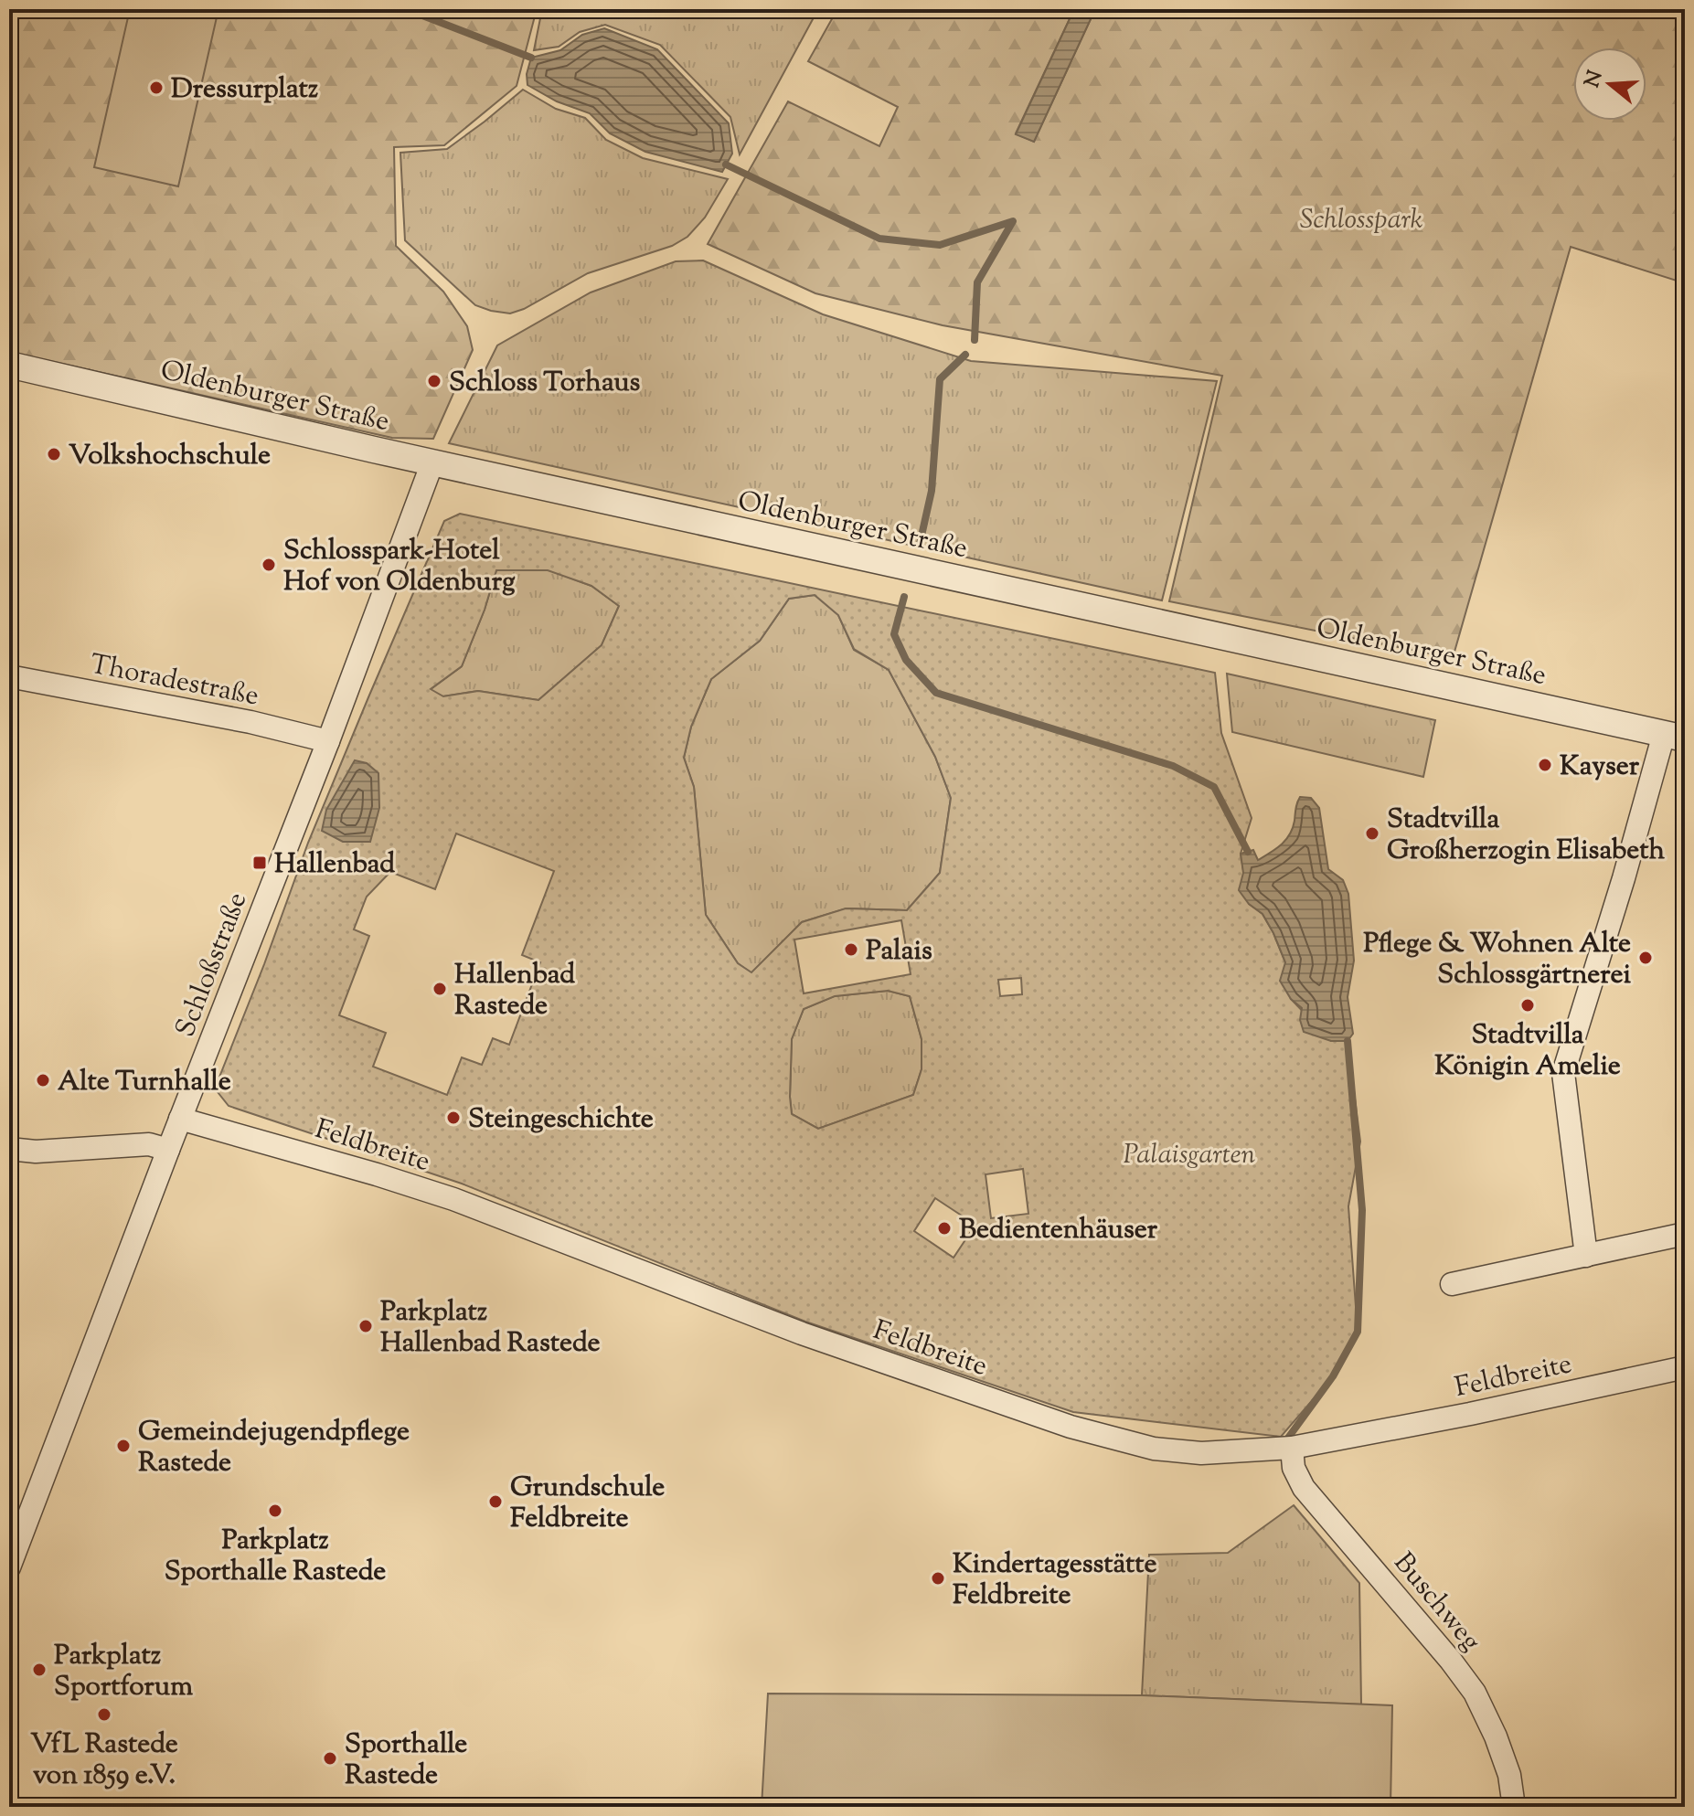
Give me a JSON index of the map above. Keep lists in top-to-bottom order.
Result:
{
  "streets": {
    "street": [
      "Oldenburger Straße",
      "Thoradestraße",
      "Schloßstraße",
      "Feldbreite",
      "Buschweg"
    ]
  },
  "crossings": [
    ["Oldenburger Straße", "Schloßstraße"],
    ["Thoradestraße", "Schloßstraße"],
    ["Schloßstraße", "Feldbreite"],
    ["Feldbreite", "Buschweg"]
  ],
  "parks": ["Schlosspark", "Palaisgarten"],
  "places": {
    "other": [
      "Dressurplatz",
      "Schloss Torhaus",
      "Volkshochschule",
      "Schlosspark-Hotel Hof von Oldenburg",
      "Kayser",
      "Stadtvilla Großherzogin Elisabeth",
      "Palais",
      "Pflege & Wohnen Alte Schlossgärtnerei",
      "Hallenbad Rastede",
      "Stadtvilla Königin Amelie",
      "Alte Turnhalle",
      "Steingeschichte",
      "Bedientenhäuser",
      "Parkplatz Hallenbad Rastede",
      "Gemeindejugendpflege Rastede",
      "Grundschule Feldbreite",
      "Parkplatz Sporthalle Rastede",
      "Kindertagesstätte Feldbreite",
      "Parkplatz Sportforum",
      "VfL Rastede von 1859 e.V.",
      "Sporthalle Rastede"
    ],
    "transit": ["Hallenbad"]
  },
  "north": "left"
}
